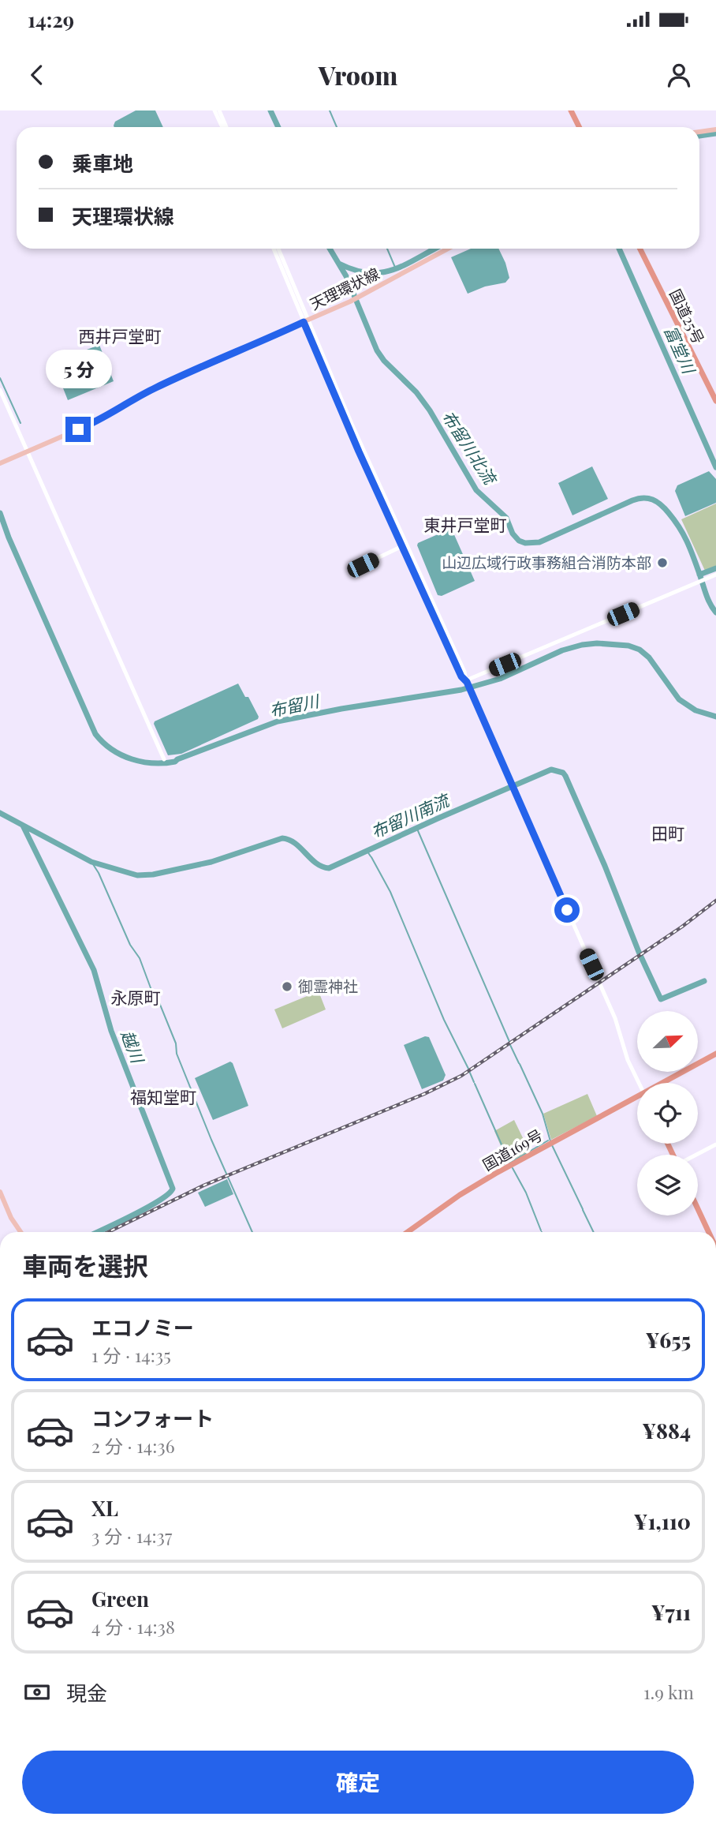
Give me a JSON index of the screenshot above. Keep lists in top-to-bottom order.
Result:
{
  "streets": {
    "highway": ["国道25号", "国道169号"],
    "main road": ["天理環状線"]
  },
  "districts": [
    "西井戸堂町",
    "東井戸堂町",
    "田町",
    "永原町",
    "福知堂町"
  ],
  "water": [
    "富堂川",
    "布留川北流",
    "布留川",
    "布留川南流",
    "越川"
  ],
  "places": ["山辺広域行政事務組合消防本部", "御霊神社"],
  "north": "top right",
  "page": {
    "status": "14:29",
    "header": "Vroom",
    "banner": ["乗車地", "天理環状線"],
    "bubble": "5 分",
    "heading": "車両を選択",
    "list": [
      {
        "name": "エコノミー",
        "note": "1 分 · 14:35",
        "value": "¥655"
      },
      {
        "name": "コンフォート",
        "note": "2 分 · 14:36",
        "value": "¥884"
      },
      {
        "name": "XL",
        "note": "3 分 · 14:37",
        "value": "¥1,110"
      },
      {
        "name": "Green",
        "note": "4 分 · 14:38",
        "value": "¥711"
      }
    ],
    "pay": ["現金", "1.9 km"],
    "buttons": "確定"
  }
}
